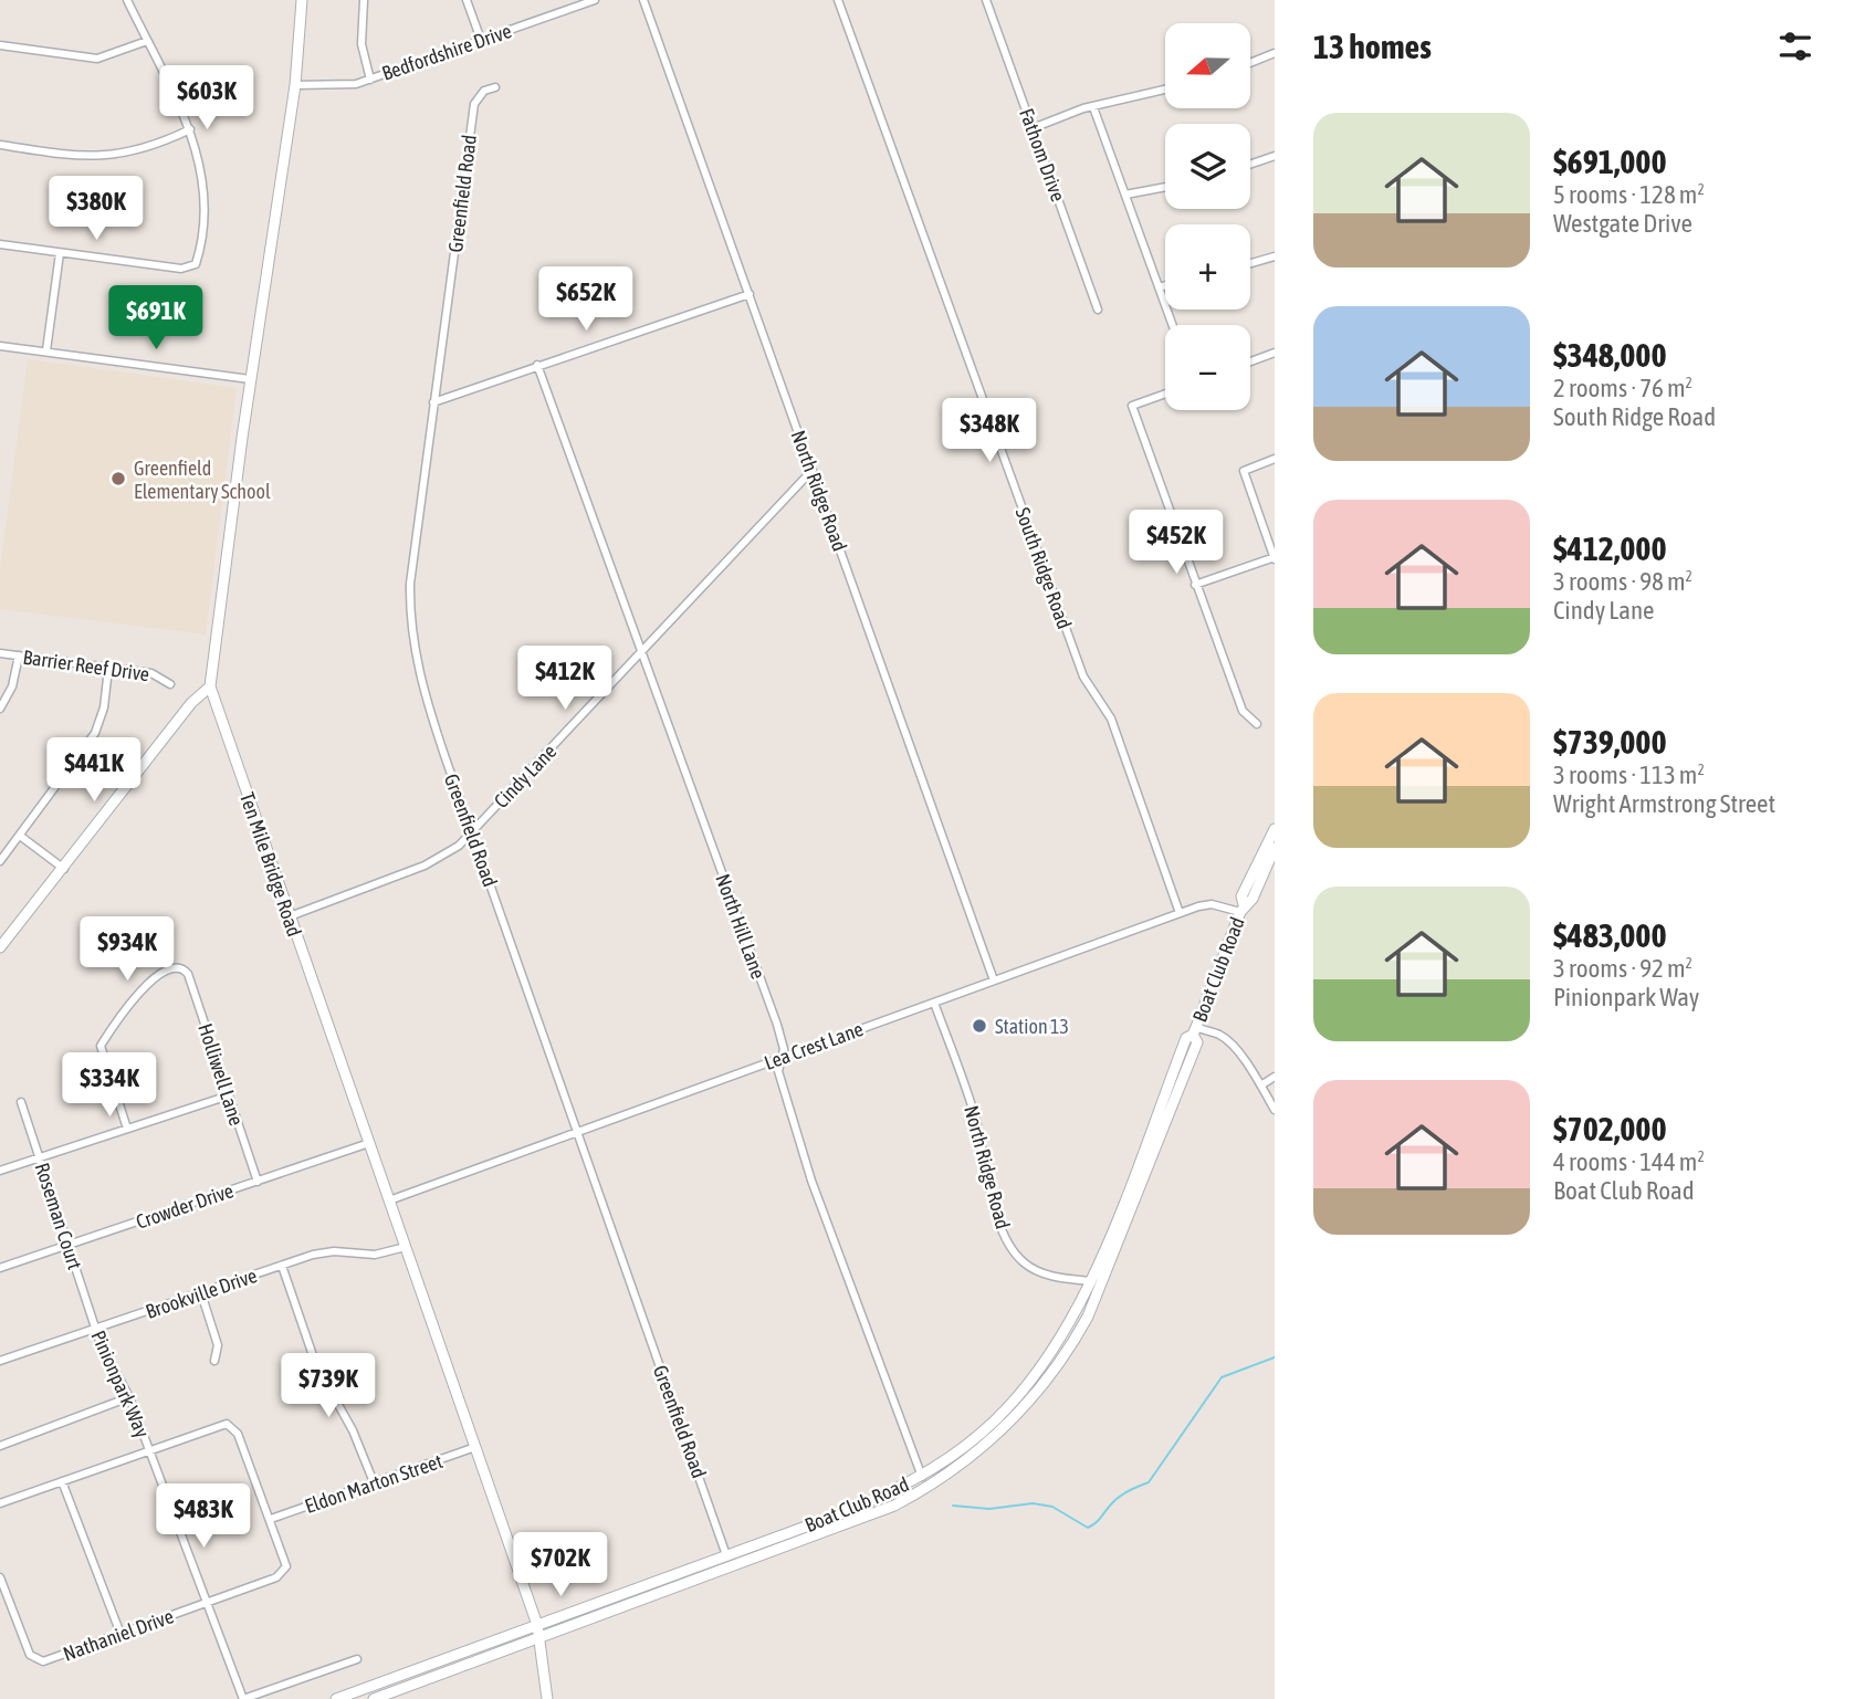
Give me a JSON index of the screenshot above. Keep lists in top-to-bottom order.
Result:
{
  "streets": {
    "main road": ["Ten Mile Bridge Road", "Boat Club Road"],
    "street": [
      "Bedfordshire Drive",
      "Fathom Drive",
      "Greenfield Road",
      "North Ridge Road",
      "South Ridge Road",
      "Barrier Reef Drive",
      "Cindy Lane",
      "North Hill Lane",
      "Lea Crest Lane",
      "Holliwell Lane",
      "Crowder Drive",
      "Roseman Court",
      "Brookville Drive",
      "Pinionpark Way",
      "Eldon Marton Street",
      "Nathaniel Drive"
    ]
  },
  "crossings": [
    ["Bedfordshire Drive", "Ten Mile Bridge Road"],
    ["Greenfield Road", "Cindy Lane"],
    ["Greenfield Road", "Boat Club Road"],
    ["Greenfield Road", "Lea Crest Lane"],
    ["North Ridge Road", "Cindy Lane"],
    ["North Ridge Road", "Boat Club Road"],
    ["North Ridge Road", "Lea Crest Lane"],
    ["South Ridge Road", "Lea Crest Lane"],
    ["Cindy Lane", "Ten Mile Bridge Road"],
    ["Cindy Lane", "North Hill Lane"],
    ["Ten Mile Bridge Road", "Boat Club Road"],
    ["Ten Mile Bridge Road", "Lea Crest Lane"],
    ["Ten Mile Bridge Road", "Crowder Drive"],
    ["Ten Mile Bridge Road", "Brookville Drive"],
    ["Ten Mile Bridge Road", "Eldon Marton Street"],
    ["North Hill Lane", "Boat Club Road"],
    ["North Hill Lane", "Lea Crest Lane"],
    ["Boat Club Road", "Lea Crest Lane"],
    ["Holliwell Lane", "Crowder Drive"],
    ["Crowder Drive", "Roseman Court"],
    ["Roseman Court", "Pinionpark Way"],
    ["Brookville Drive", "Pinionpark Way"],
    ["Pinionpark Way", "Nathaniel Drive"],
    ["Eldon Marton Street", "Nathaniel Drive"]
  ],
  "places": ["Greenfield Elementary School", "Station 13"],
  "north": "left",
  "page": {
    "heading": "13 homes",
    "map_buttons": ["+", "−"],
    "price": [
      "$603K",
      "$380K",
      "$652K",
      "$691K",
      "$348K",
      "$452K",
      "$412K",
      "$441K",
      "$934K",
      "$334K",
      "$739K",
      "$483K",
      "$702K"
    ],
    "list": [
      {
        "name": "$691,000",
        "note": "5 rooms · 128 m² · Westgate Drive"
      },
      {
        "name": "$348,000",
        "note": "2 rooms · 76 m² · South Ridge Road"
      },
      {
        "name": "$412,000",
        "note": "3 rooms · 98 m² · Cindy Lane"
      },
      {
        "name": "$739,000",
        "note": "3 rooms · 113 m² · Wright Armstrong Street"
      },
      {
        "name": "$483,000",
        "note": "3 rooms · 92 m² · Pinionpark Way"
      },
      {
        "name": "$702,000",
        "note": "4 rooms · 144 m² · Boat Club Road"
      }
    ]
  }
}
